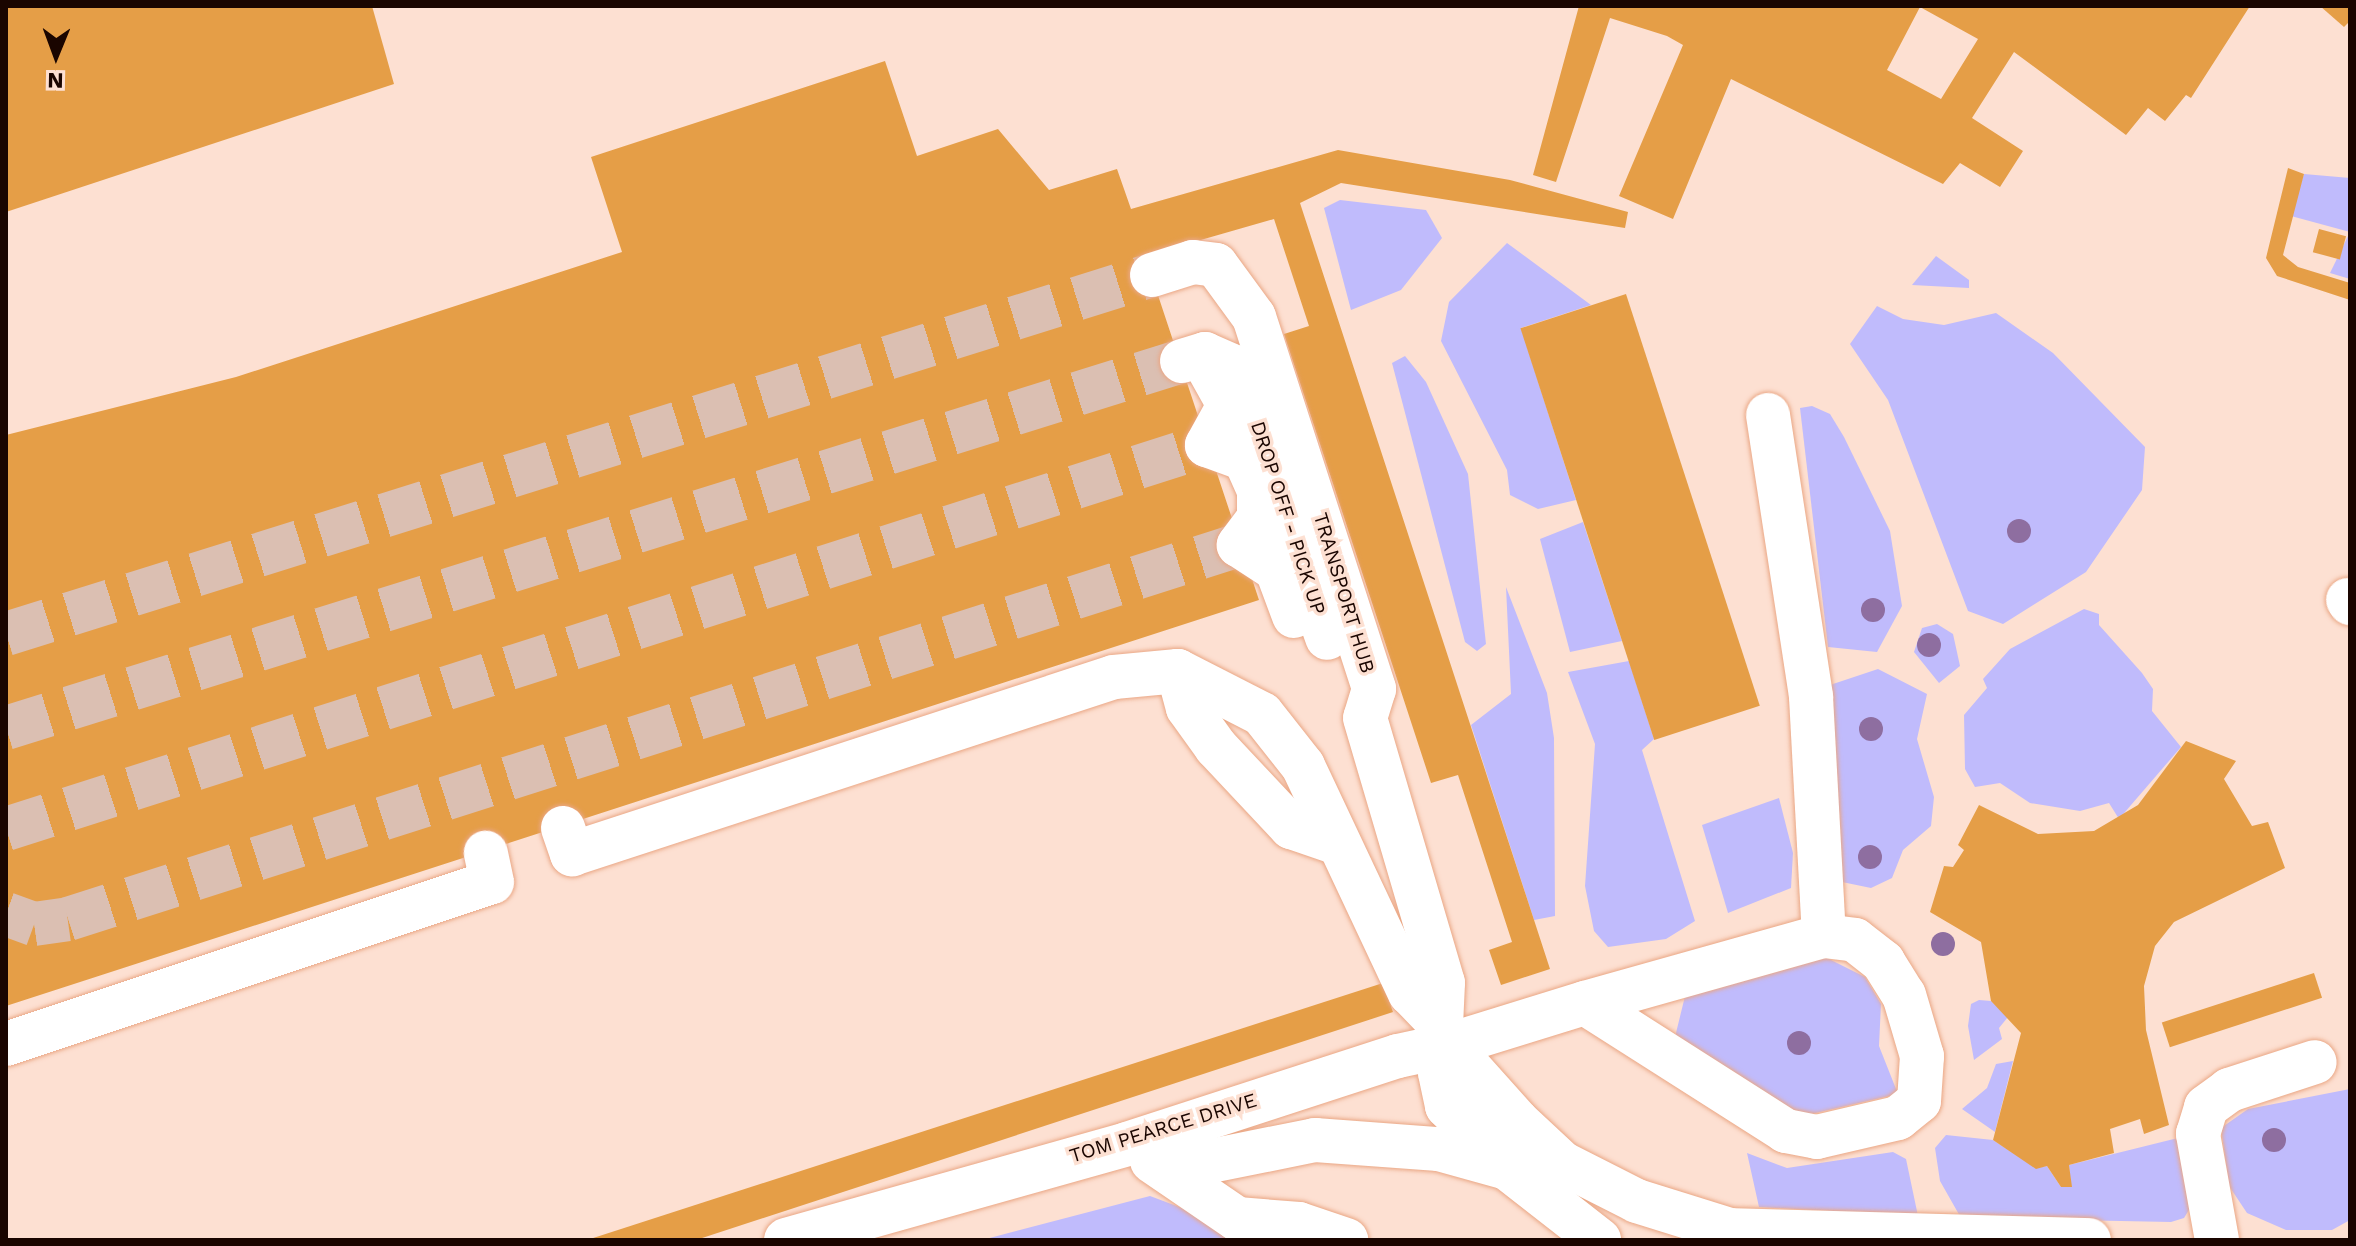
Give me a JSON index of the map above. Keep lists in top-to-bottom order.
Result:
{
  "streets": {
    "street": ["DROP OFF - PICK UP", "TRANSPORT HUB", "TOM PEARCE DRIVE"]
  },
  "crossings": [
    ["DROP OFF - PICK UP", "TRANSPORT HUB"],
    ["TRANSPORT HUB", "TOM PEARCE DRIVE"]
  ],
  "north": "bottom"
}
